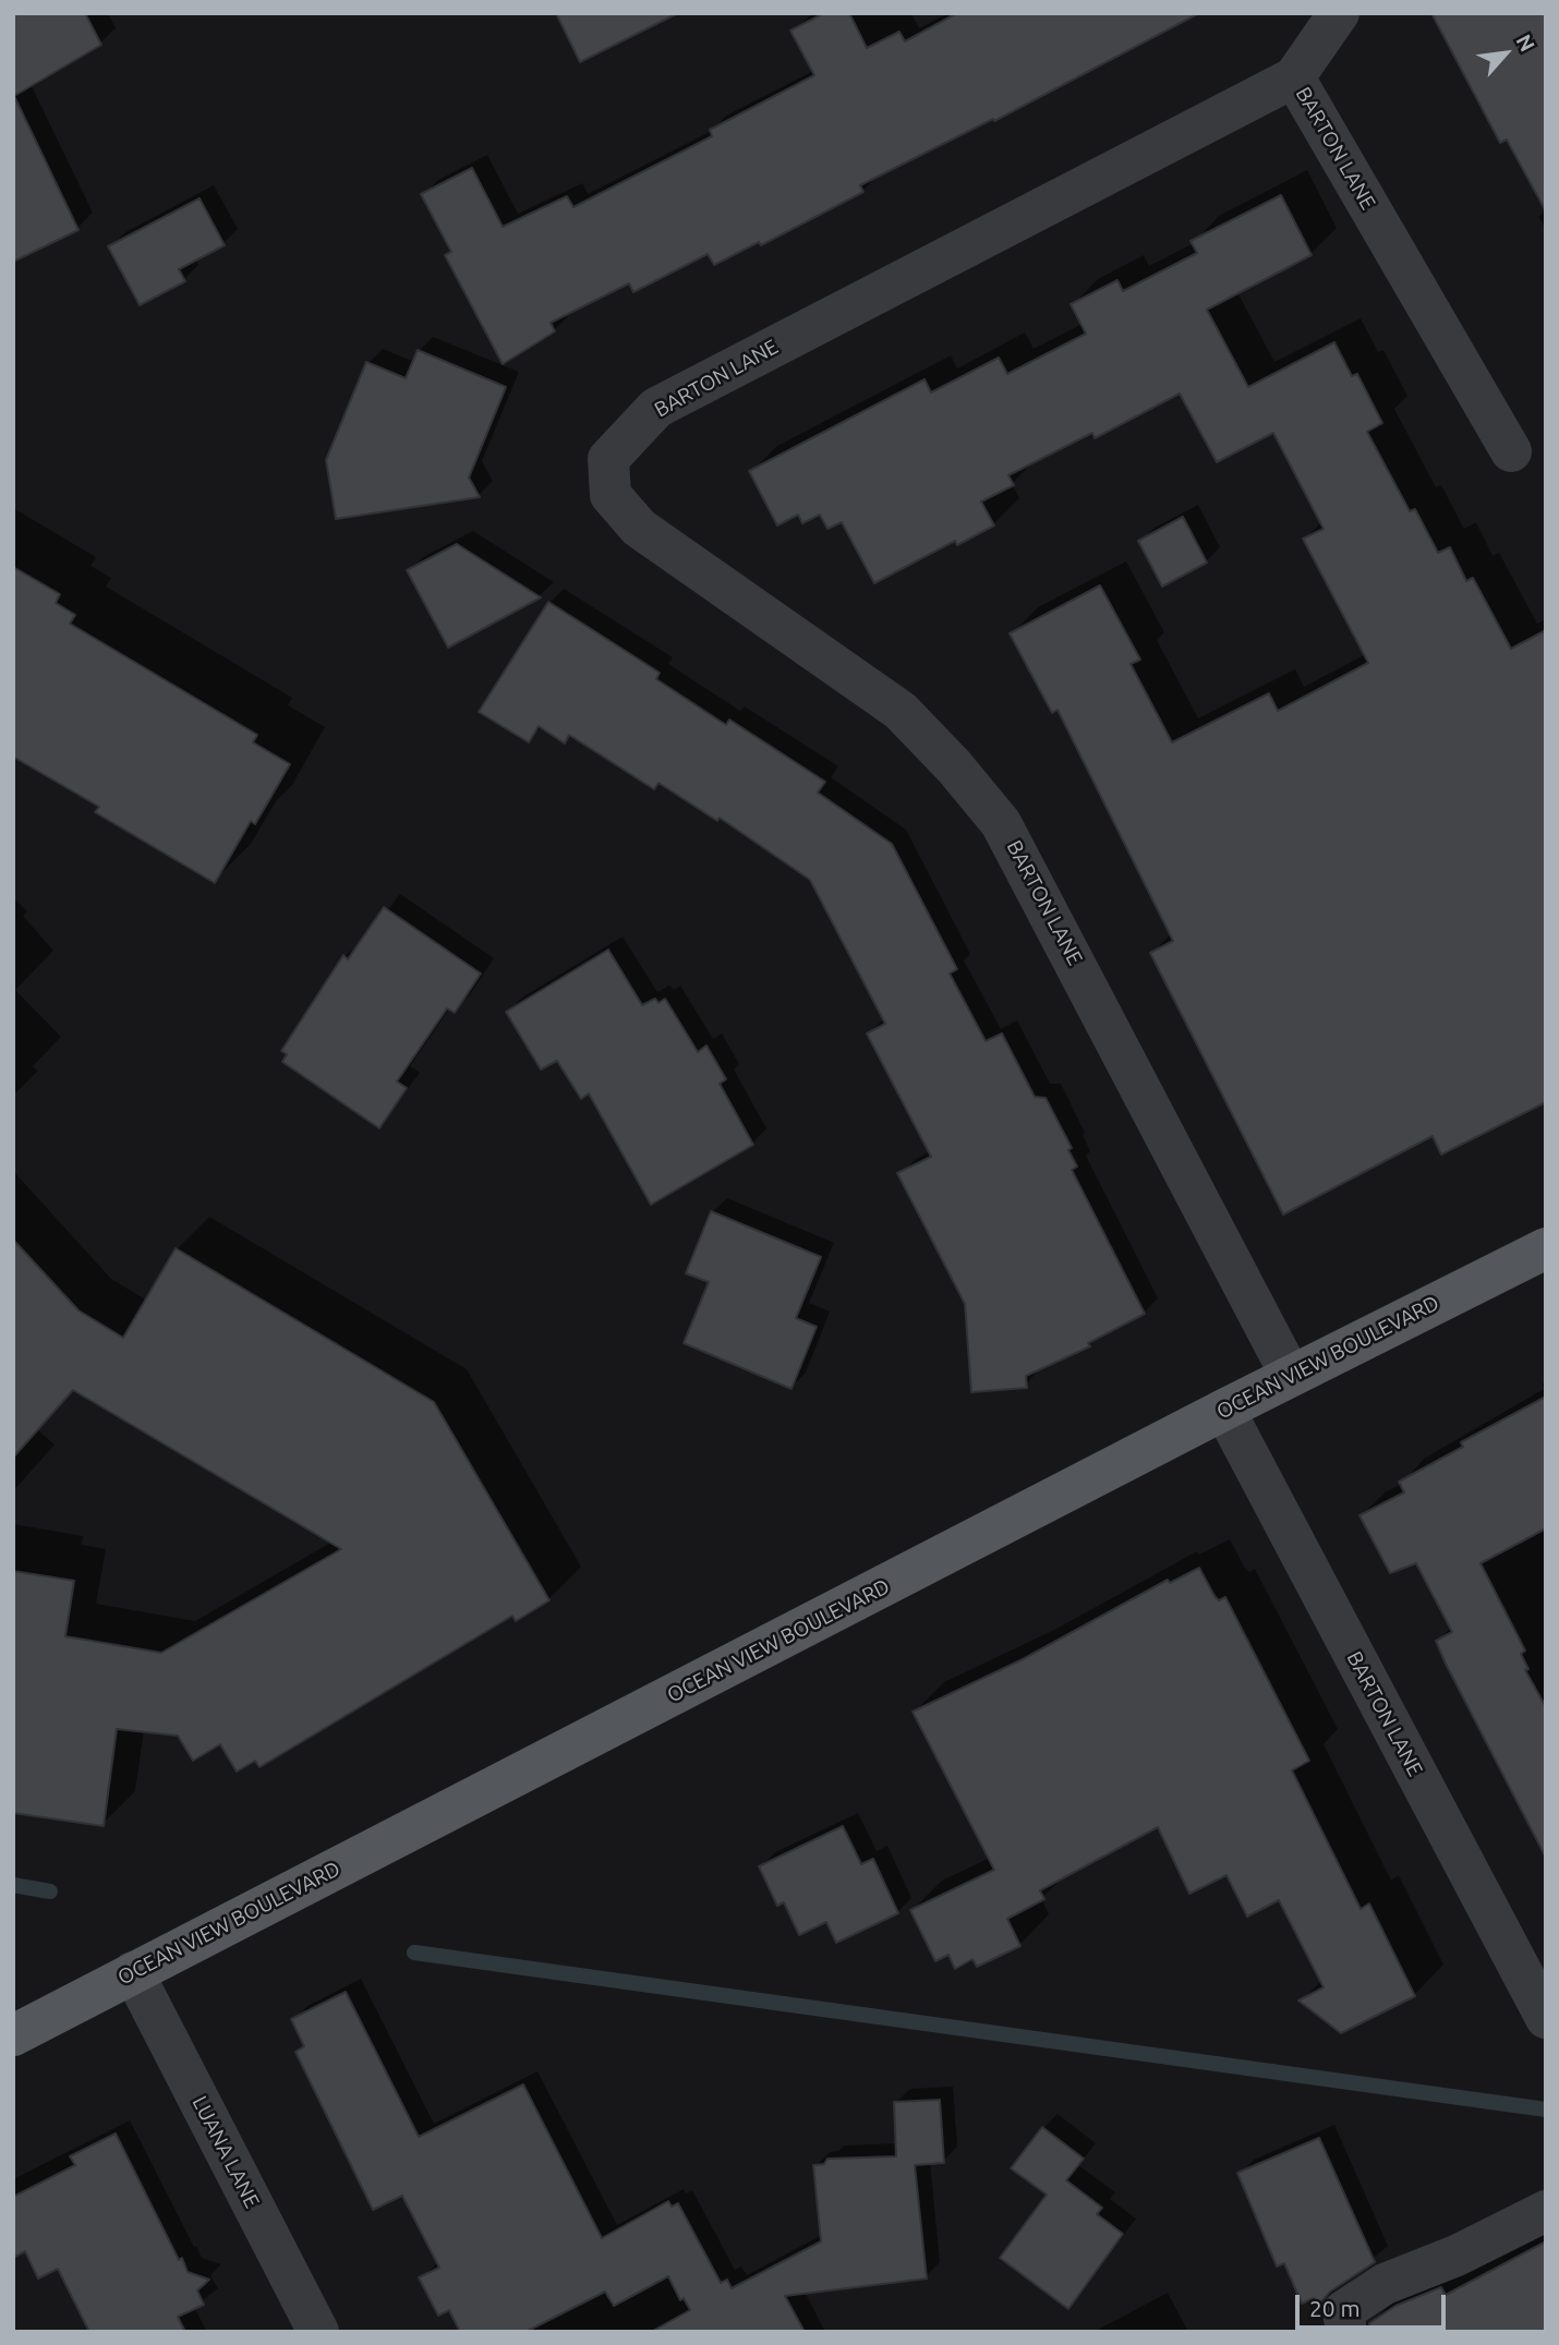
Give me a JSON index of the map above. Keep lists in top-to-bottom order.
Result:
{
  "streets": {
    "main road": ["OCEAN VIEW BOULEVARD"],
    "street": ["BARTON LANE", "LUANA LANE"]
  },
  "crossings": [
    ["BARTON LANE", "OCEAN VIEW BOULEVARD"],
    ["OCEAN VIEW BOULEVARD", "LUANA LANE"]
  ],
  "scale_bar": "20 m",
  "north": "top right"
}
